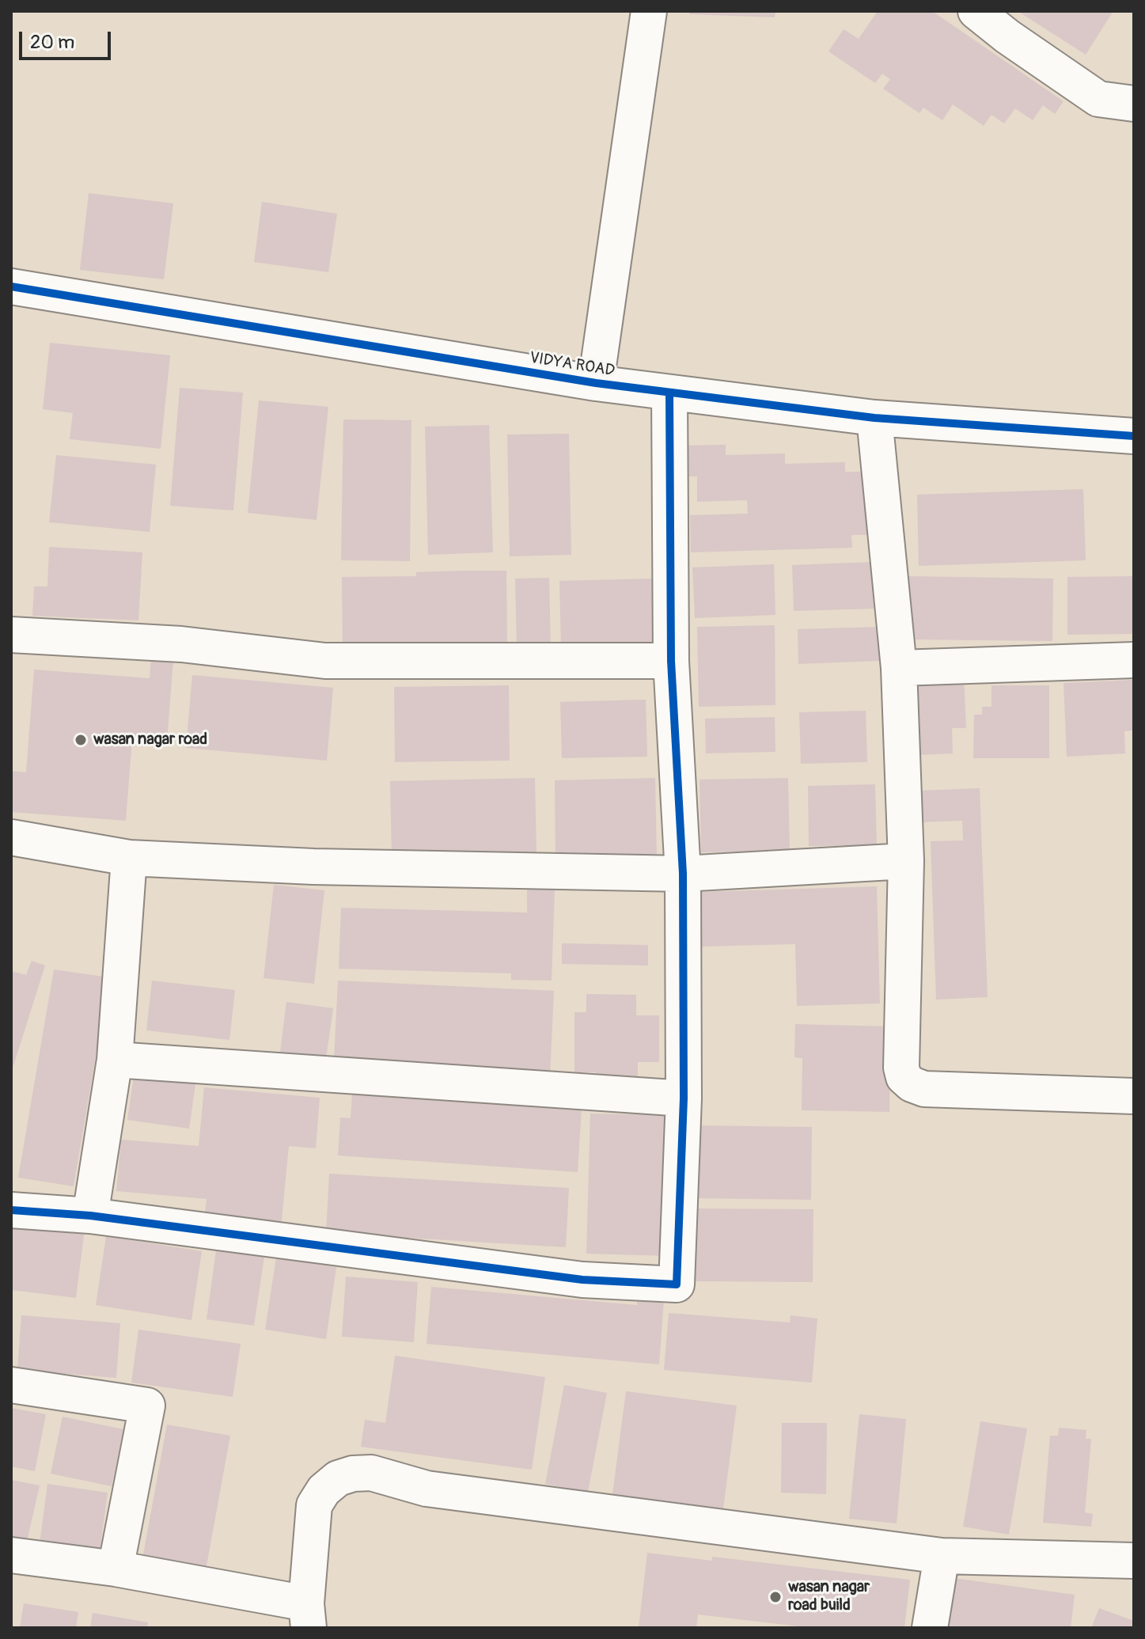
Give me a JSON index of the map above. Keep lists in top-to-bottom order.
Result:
{
  "streets": {
    "street": ["VIDYA ROAD"]
  },
  "places": ["wasan nagar road", "wasan nagar road build"],
  "scale_bar": "20 m"
}
